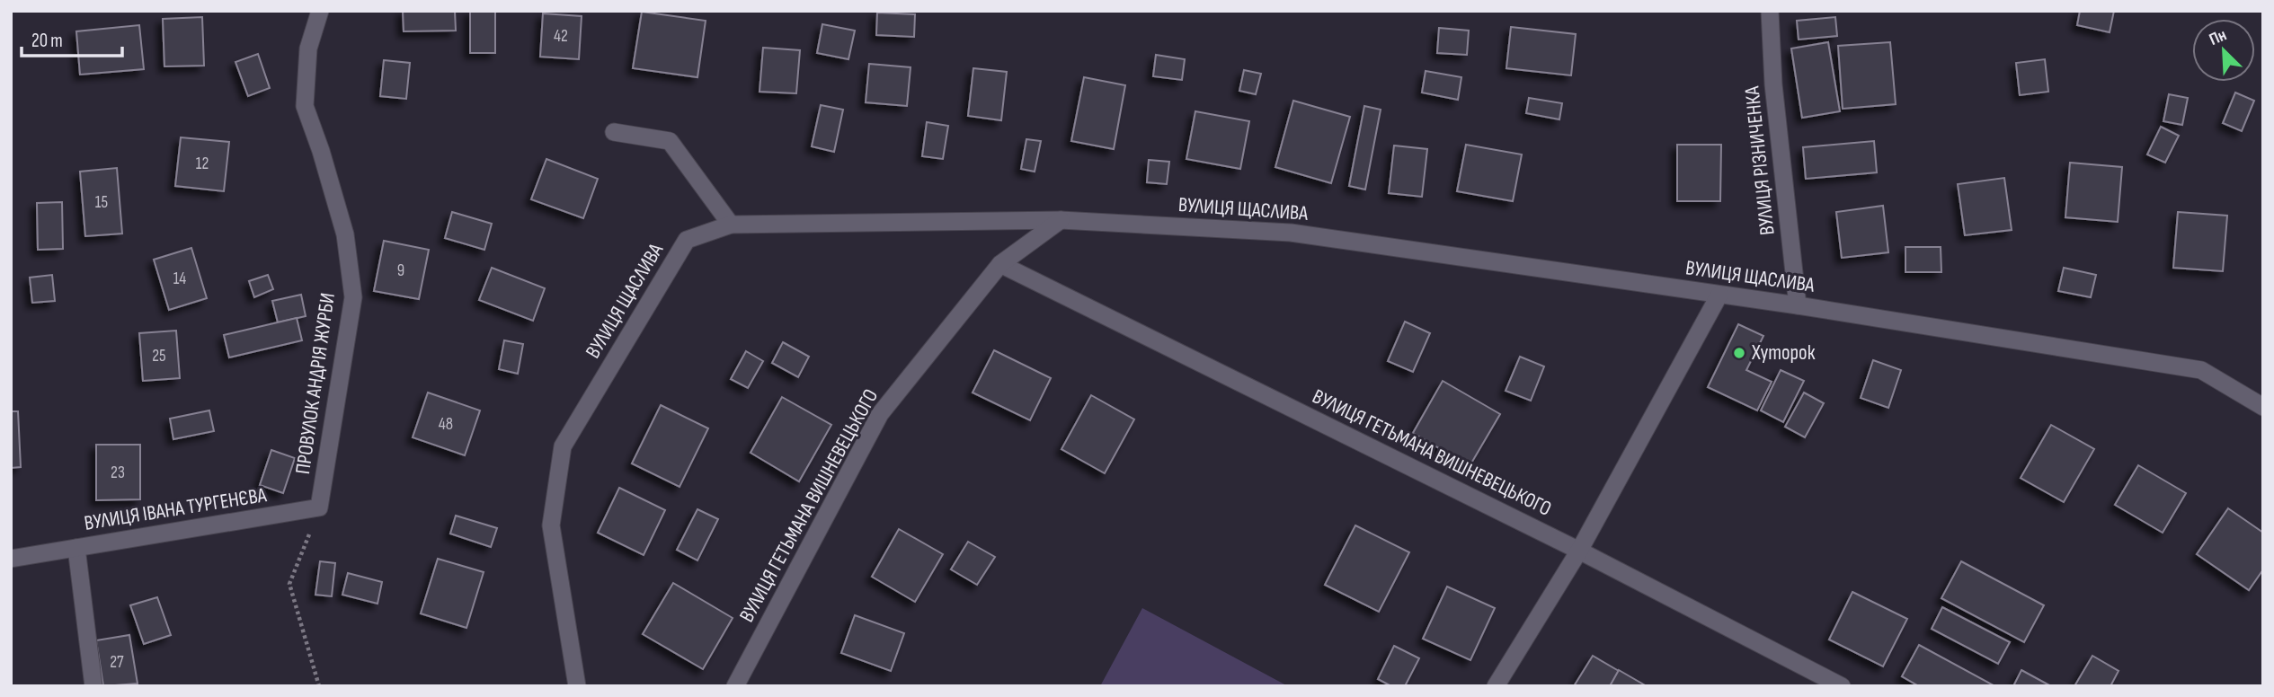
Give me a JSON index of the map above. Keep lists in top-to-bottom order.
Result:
{
  "streets": {
    "street": [
      "ВУЛИЦЯ РІЗНИЧЕНКА",
      "ВУЛИЦЯ ЩАСЛИВА",
      "ПРОВУЛОК АНДРІЯ ЖУРБИ",
      "ВУЛИЦЯ ГЕТЬМАНА ВИШНЕВЕЦЬКОГО",
      "ВУЛИЦЯ ІВАНА ТУРГЕНЄВА"
    ]
  },
  "crossings": [
    ["ВУЛИЦЯ РІЗНИЧЕНКА", "ВУЛИЦЯ ЩАСЛИВА"],
    ["ВУЛИЦЯ ЩАСЛИВА", "ВУЛИЦЯ ГЕТЬМАНА ВИШНЕВЕЦЬКОГО"],
    ["ПРОВУЛОК АНДРІЯ ЖУРБИ", "ВУЛИЦЯ ІВАНА ТУРГЕНЄВА"]
  ],
  "places": ["Хуторок"],
  "house_numbers": [
    "42",
    "12",
    "15",
    "9",
    "14",
    "25",
    "48",
    "23",
    "27"
  ],
  "scale_bar": "20 m",
  "north": "top left"
}
